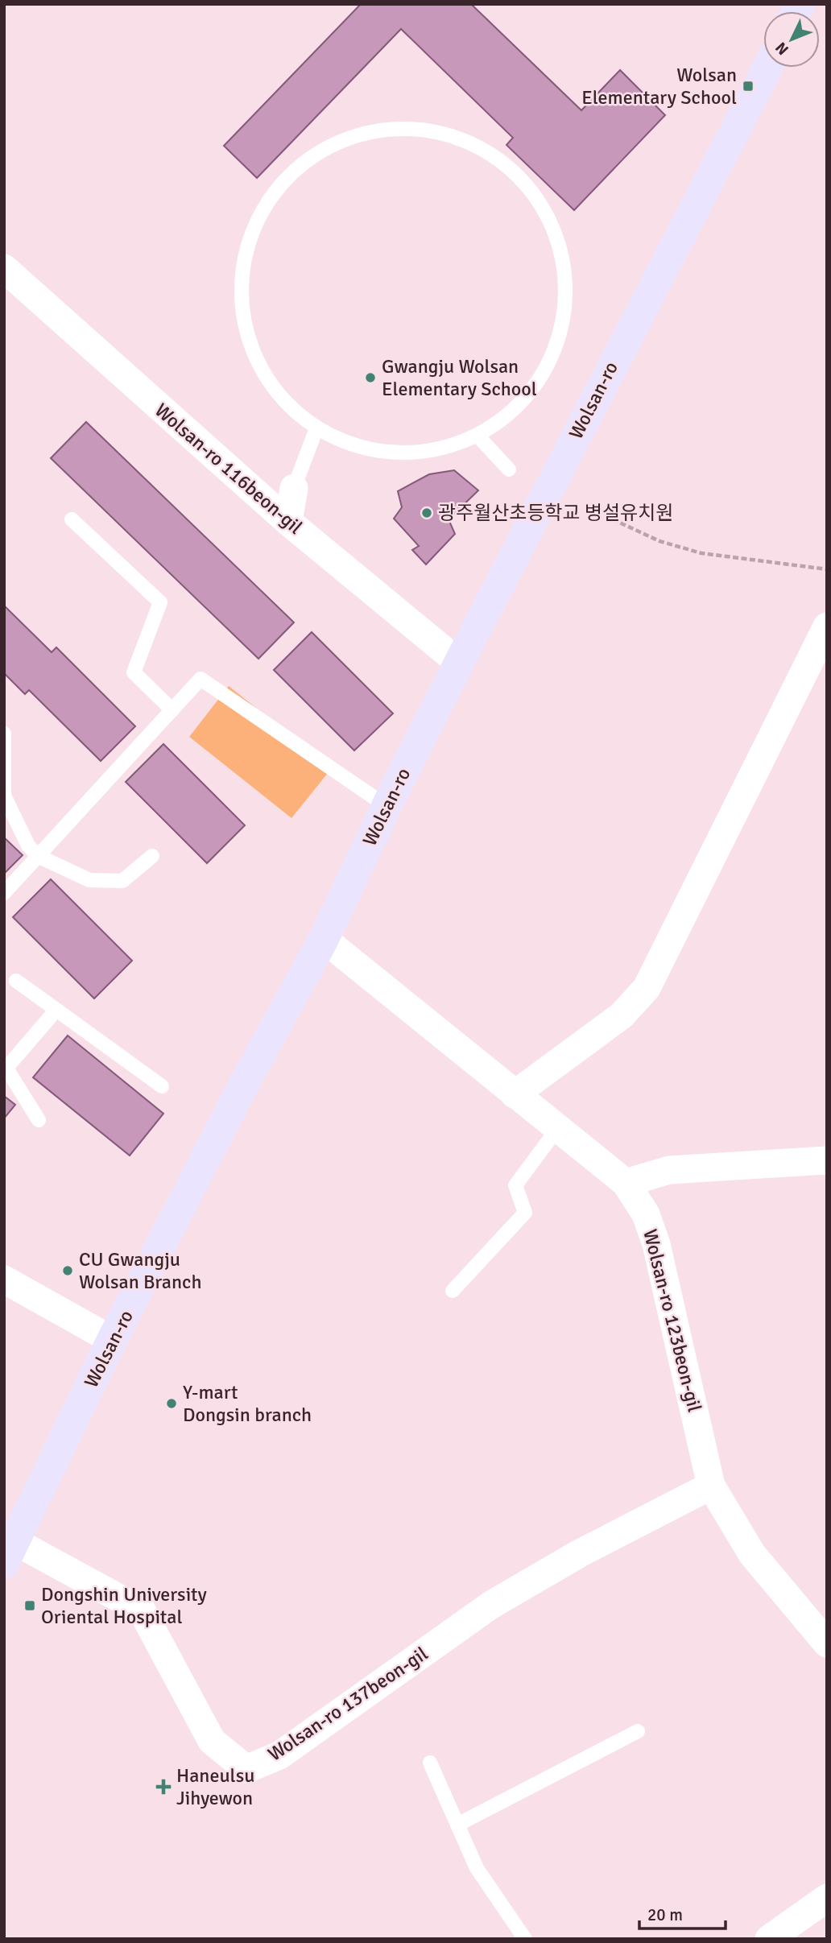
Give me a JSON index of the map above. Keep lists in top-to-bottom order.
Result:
{
  "streets": {
    "street": [
      "Wolsan-ro",
      "Wolsan-ro 116beon-gil",
      "Wolsan-ro 123beon-gil",
      "Wolsan-ro 137beon-gil"
    ]
  },
  "crossings": [
    ["Wolsan-ro", "Wolsan-ro 116beon-gil"],
    ["Wolsan-ro", "Wolsan-ro 123beon-gil"],
    ["Wolsan-ro", "Wolsan-ro 137beon-gil"],
    ["Wolsan-ro 123beon-gil", "Wolsan-ro 137beon-gil"]
  ],
  "places": {
    "transit": ["Wolsan Elementary School", "Dongshin University Oriental Hospital"],
    "other": [
      "Gwangju Wolsan Elementary School",
      "광주월산초등학교 병설유치원",
      "CU Gwangju Wolsan Branch",
      "Y-mart Dongsin branch"
    ],
    "health": ["Haneulsu Jihyewon"]
  },
  "scale_bar": "20 m",
  "north": "bottom left"
}
